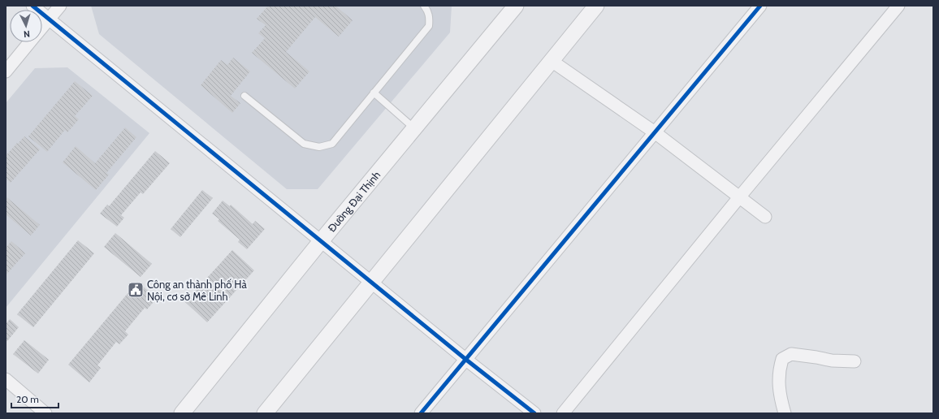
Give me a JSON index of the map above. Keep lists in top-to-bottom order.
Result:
{
  "streets": {
    "street": ["Đường Đại Thịnh"]
  },
  "places": {
    "public building": ["Công an thành phố Hà Nội, cơ sở Mê Linh"]
  },
  "scale_bar": "20 m",
  "north": "bottom"
}
